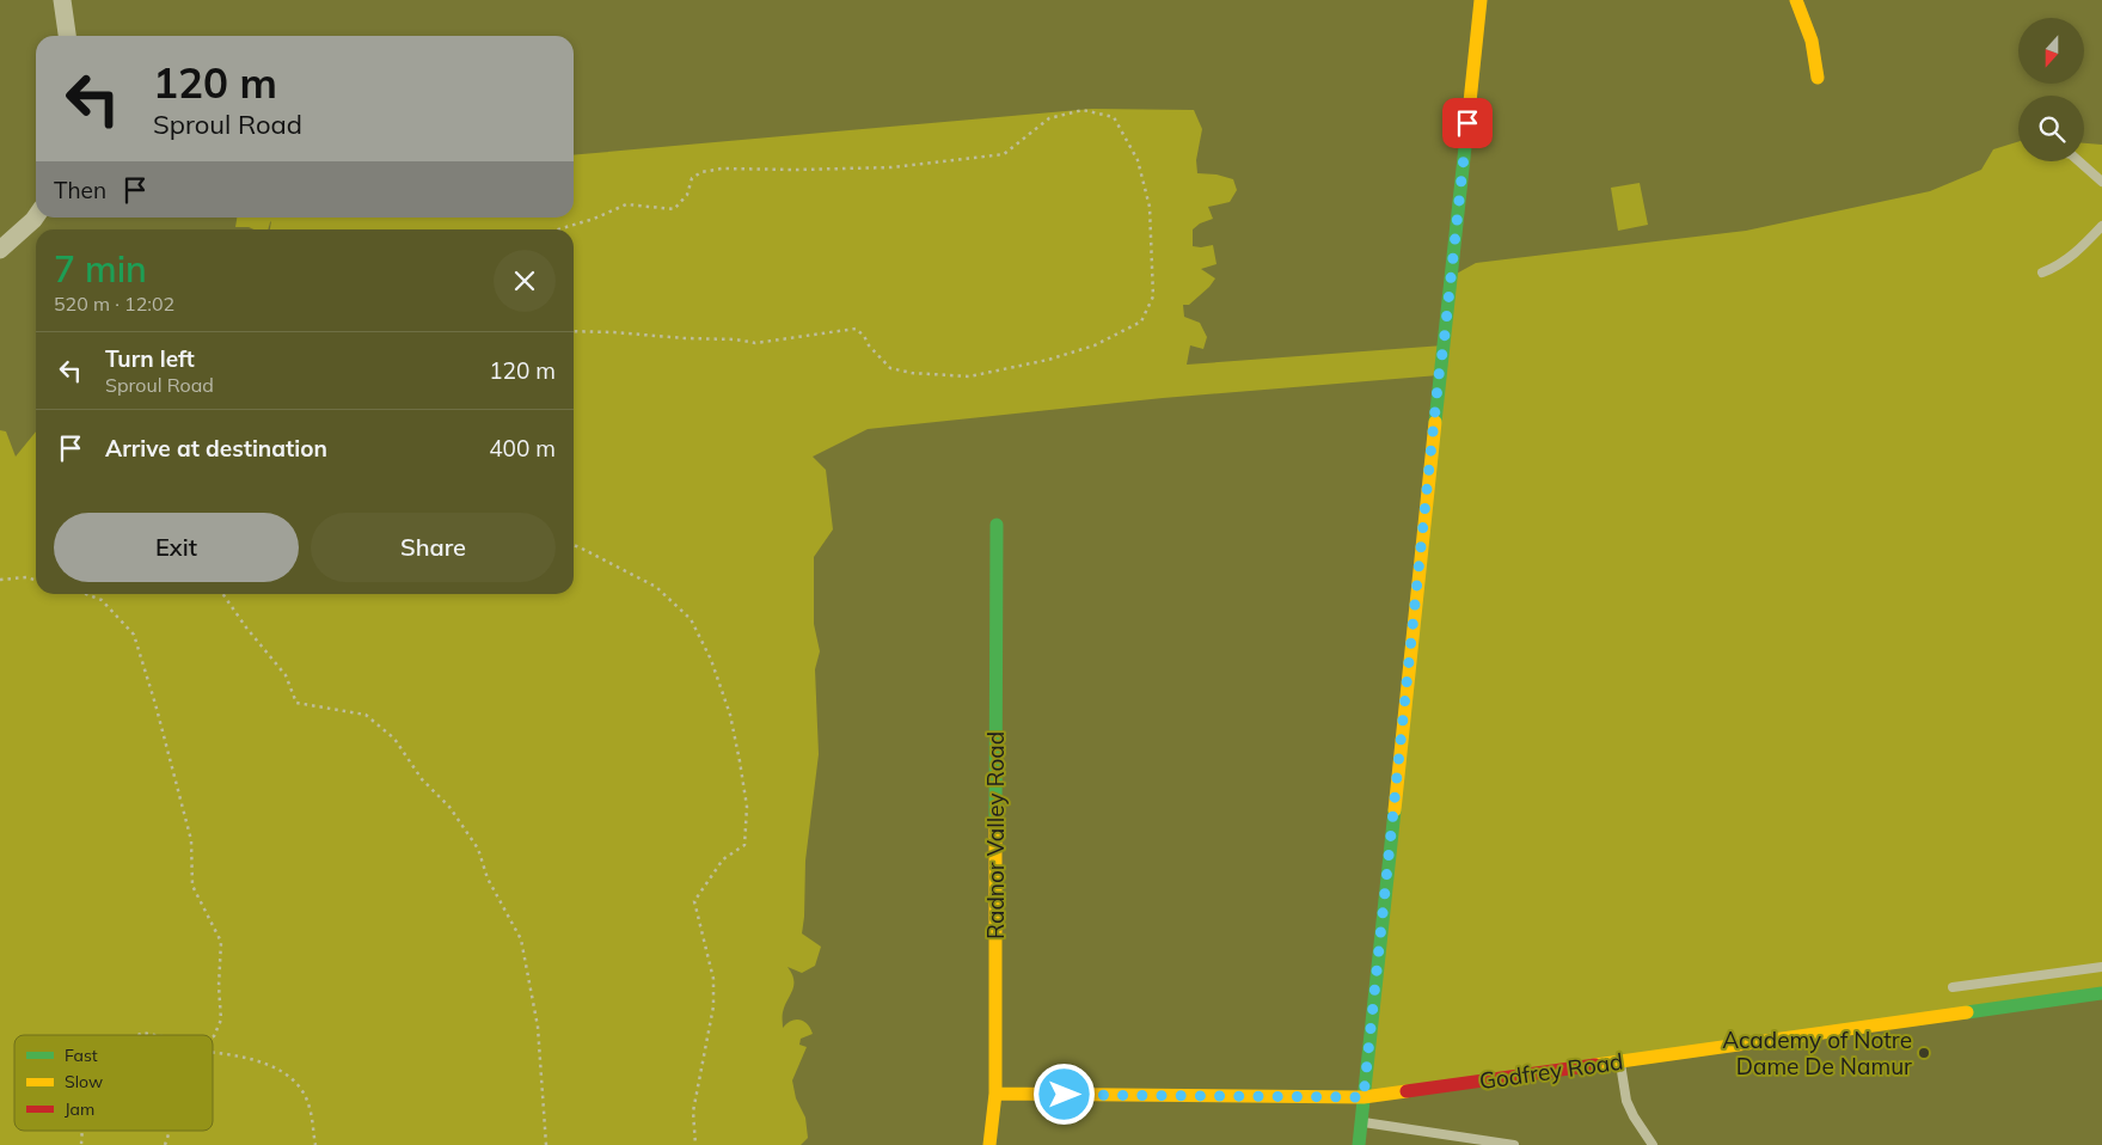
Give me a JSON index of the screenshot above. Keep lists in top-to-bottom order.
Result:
{
  "streets": {
    "street": ["Radnor Valley Road", "Godfrey Road"]
  },
  "crossings": [
    ["Radnor Valley Road", "Godfrey Road"]
  ],
  "places": ["Academy of Notre Dame De Namur"],
  "legend": ["Fast", "Slow", "Jam"],
  "north": "bottom",
  "page": {
    "turn": ["120 m", "Sproul Road"],
    "then": "Then",
    "heading": ["7 min", "520 m · 12:02"],
    "list": [
      {
        "name": "Turn left",
        "note": "Sproul Road",
        "value": "120 m"
      },
      {
        "name": "Arrive at destination",
        "value": "400 m"
      }
    ],
    "buttons": ["Exit", "Share"]
  }
}
